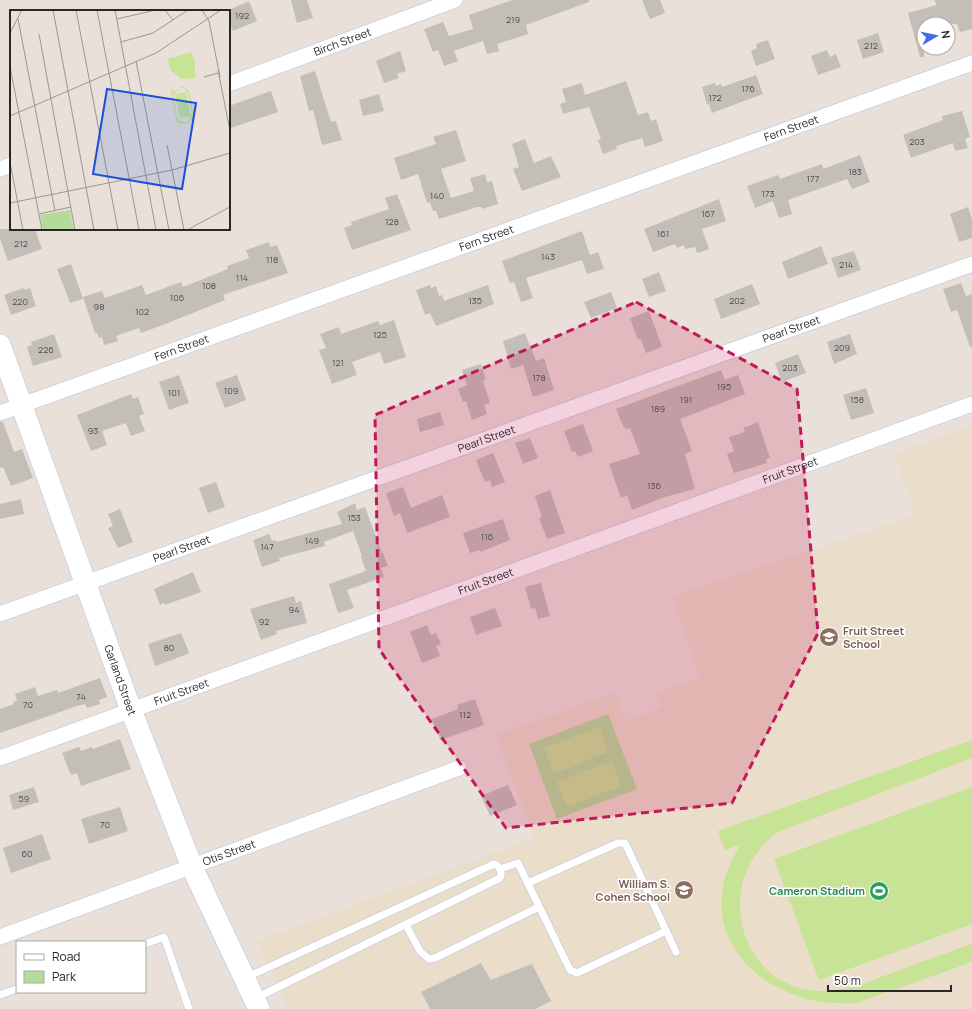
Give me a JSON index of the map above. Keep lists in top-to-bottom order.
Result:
{
  "streets": {
    "street": [
      "Birch Street",
      "Fern Street",
      "Pearl Street",
      "Fruit Street",
      "Garland Street",
      "Otis Street"
    ]
  },
  "crossings": [
    ["Fern Street", "Garland Street"],
    ["Pearl Street", "Garland Street"],
    ["Fruit Street", "Garland Street"],
    ["Garland Street", "Otis Street"]
  ],
  "places": {
    "school or university": ["Fruit Street School", "William S. Cohen School"],
    "sports": ["Cameron Stadium"]
  },
  "house_numbers": [
    "192",
    "219",
    "212",
    "176",
    "172",
    "203",
    "183",
    "177",
    "173",
    "140",
    "167",
    "128",
    "161",
    "212",
    "143",
    "118",
    "214",
    "114",
    "108",
    "106",
    "135",
    "202",
    "220",
    "98",
    "102",
    "125",
    "209",
    "226",
    "121",
    "203",
    "178",
    "195",
    "109",
    "101",
    "191",
    "158",
    "189",
    "93",
    "136",
    "153",
    "116",
    "149",
    "147",
    "94",
    "92",
    "80",
    "74",
    "70",
    "112",
    "59",
    "70",
    "60"
  ],
  "legend": ["Road", "Park"],
  "scale_bar": "50 m",
  "north": "right"
}
